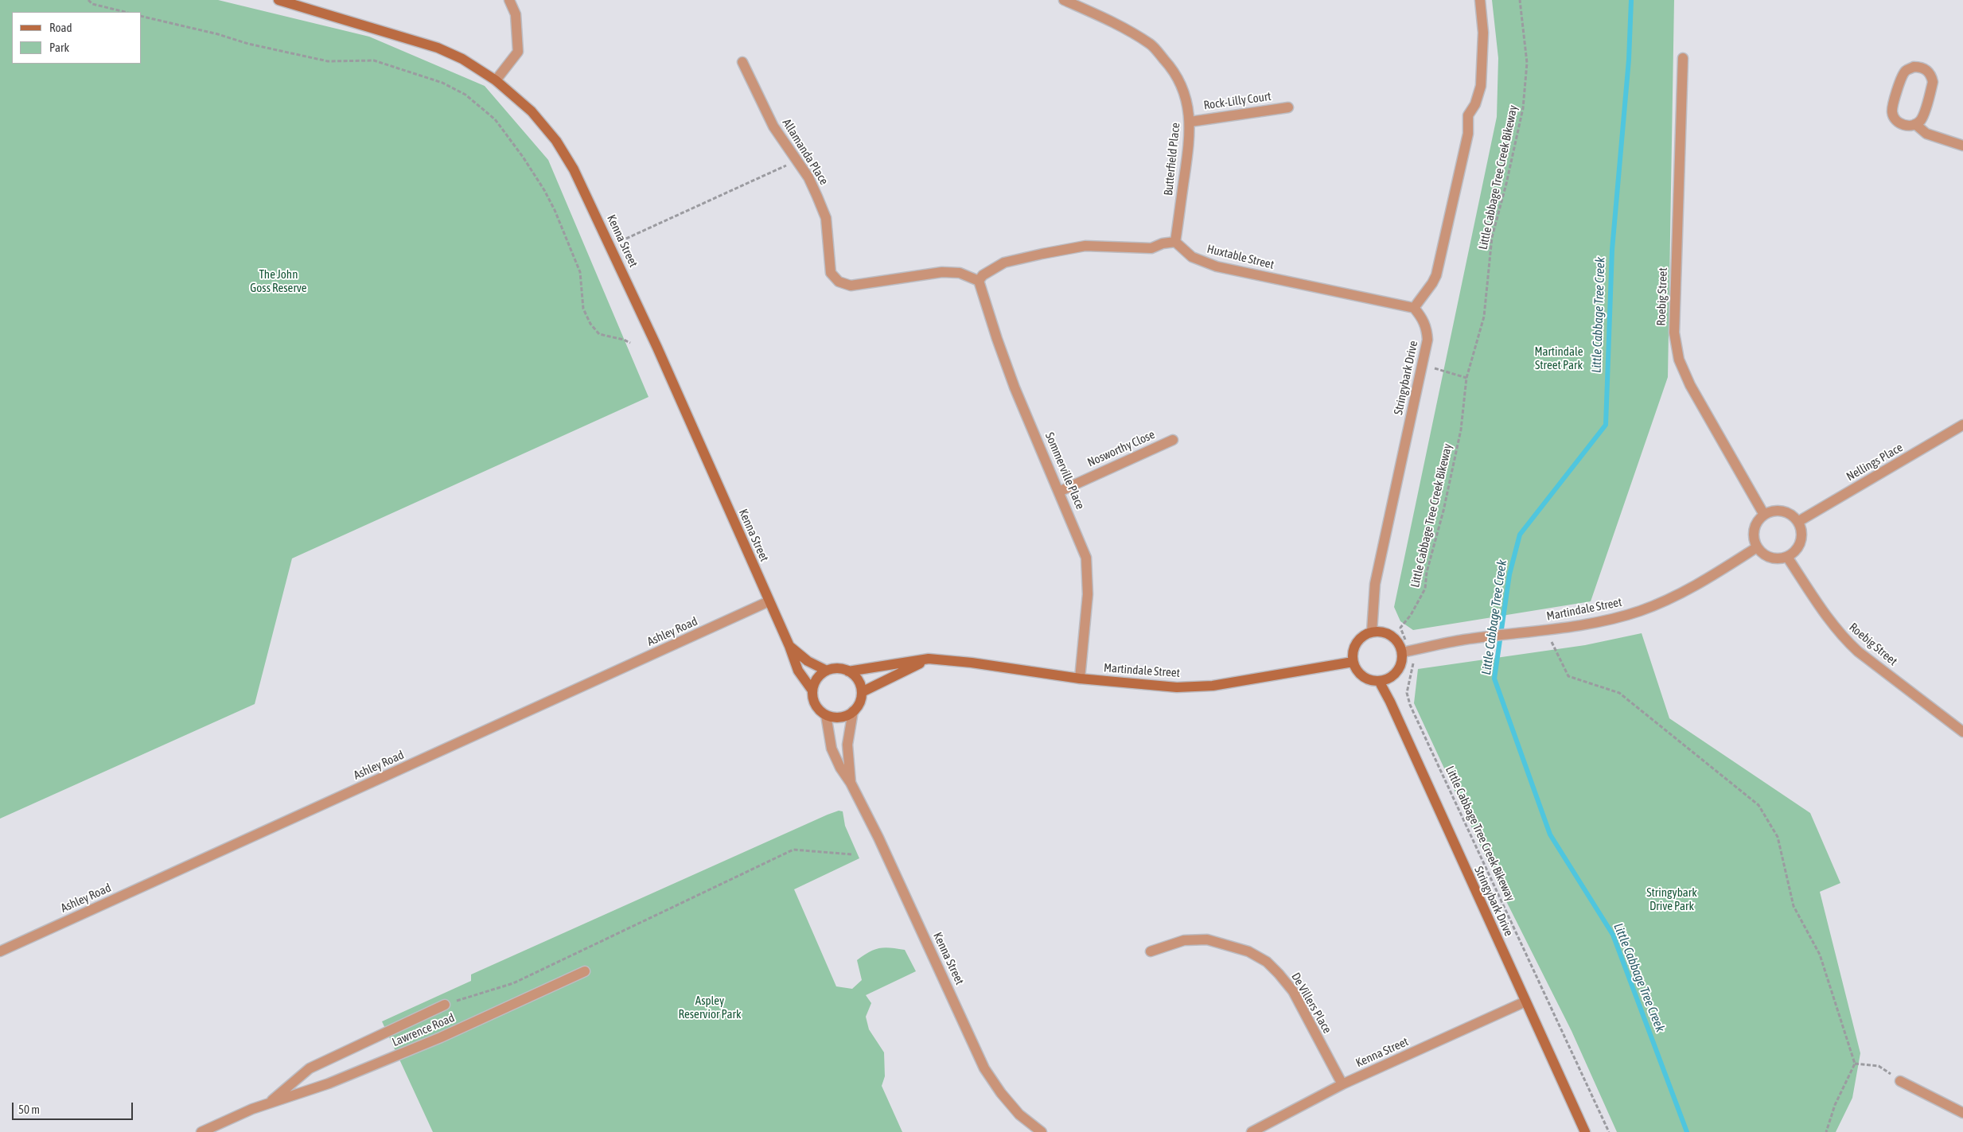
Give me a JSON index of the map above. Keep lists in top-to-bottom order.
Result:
{
  "streets": {
    "street": [
      "Rock-Lilly Court",
      "Allamanda Place",
      "Butterfield Place",
      "Kenna Street",
      "Huxtable Street",
      "Roebig Street",
      "Stringybark Drive",
      "Nosworthy Close",
      "Nellings Place",
      "Sommerville Place",
      "Martindale Street",
      "Ashley Road",
      "De Villers Place",
      "Lawrence Road"
    ],
    "path": ["Little Cabbage Tree Creek Bikeway"]
  },
  "crossings": [
    ["Rock-Lilly Court", "Butterfield Place"],
    ["Allamanda Place", "Sommerville Place"],
    ["Butterfield Place", "Huxtable Street"],
    ["Little Cabbage Tree Creek Bikeway", "Stringybark Drive"],
    ["Little Cabbage Tree Creek Bikeway", "Martindale Street"],
    ["Kenna Street", "Stringybark Drive"],
    ["Kenna Street", "Martindale Street"],
    ["Kenna Street", "Ashley Road"],
    ["Kenna Street", "De Villers Place"],
    ["Huxtable Street", "Stringybark Drive"],
    ["Roebig Street", "Nellings Place"],
    ["Roebig Street", "Martindale Street"],
    ["Stringybark Drive", "Martindale Street"],
    ["Nosworthy Close", "Sommerville Place"],
    ["Nellings Place", "Martindale Street"],
    ["Sommerville Place", "Martindale Street"]
  ],
  "water": ["Little Cabbage Tree Creek"],
  "parks": [
    "The John Goss Reserve",
    "Martindale Street Park",
    "Stringybark Drive Park",
    "Aspley Reservior Park"
  ],
  "legend": ["Road", "Park"],
  "scale_bar": "50 m"
}
